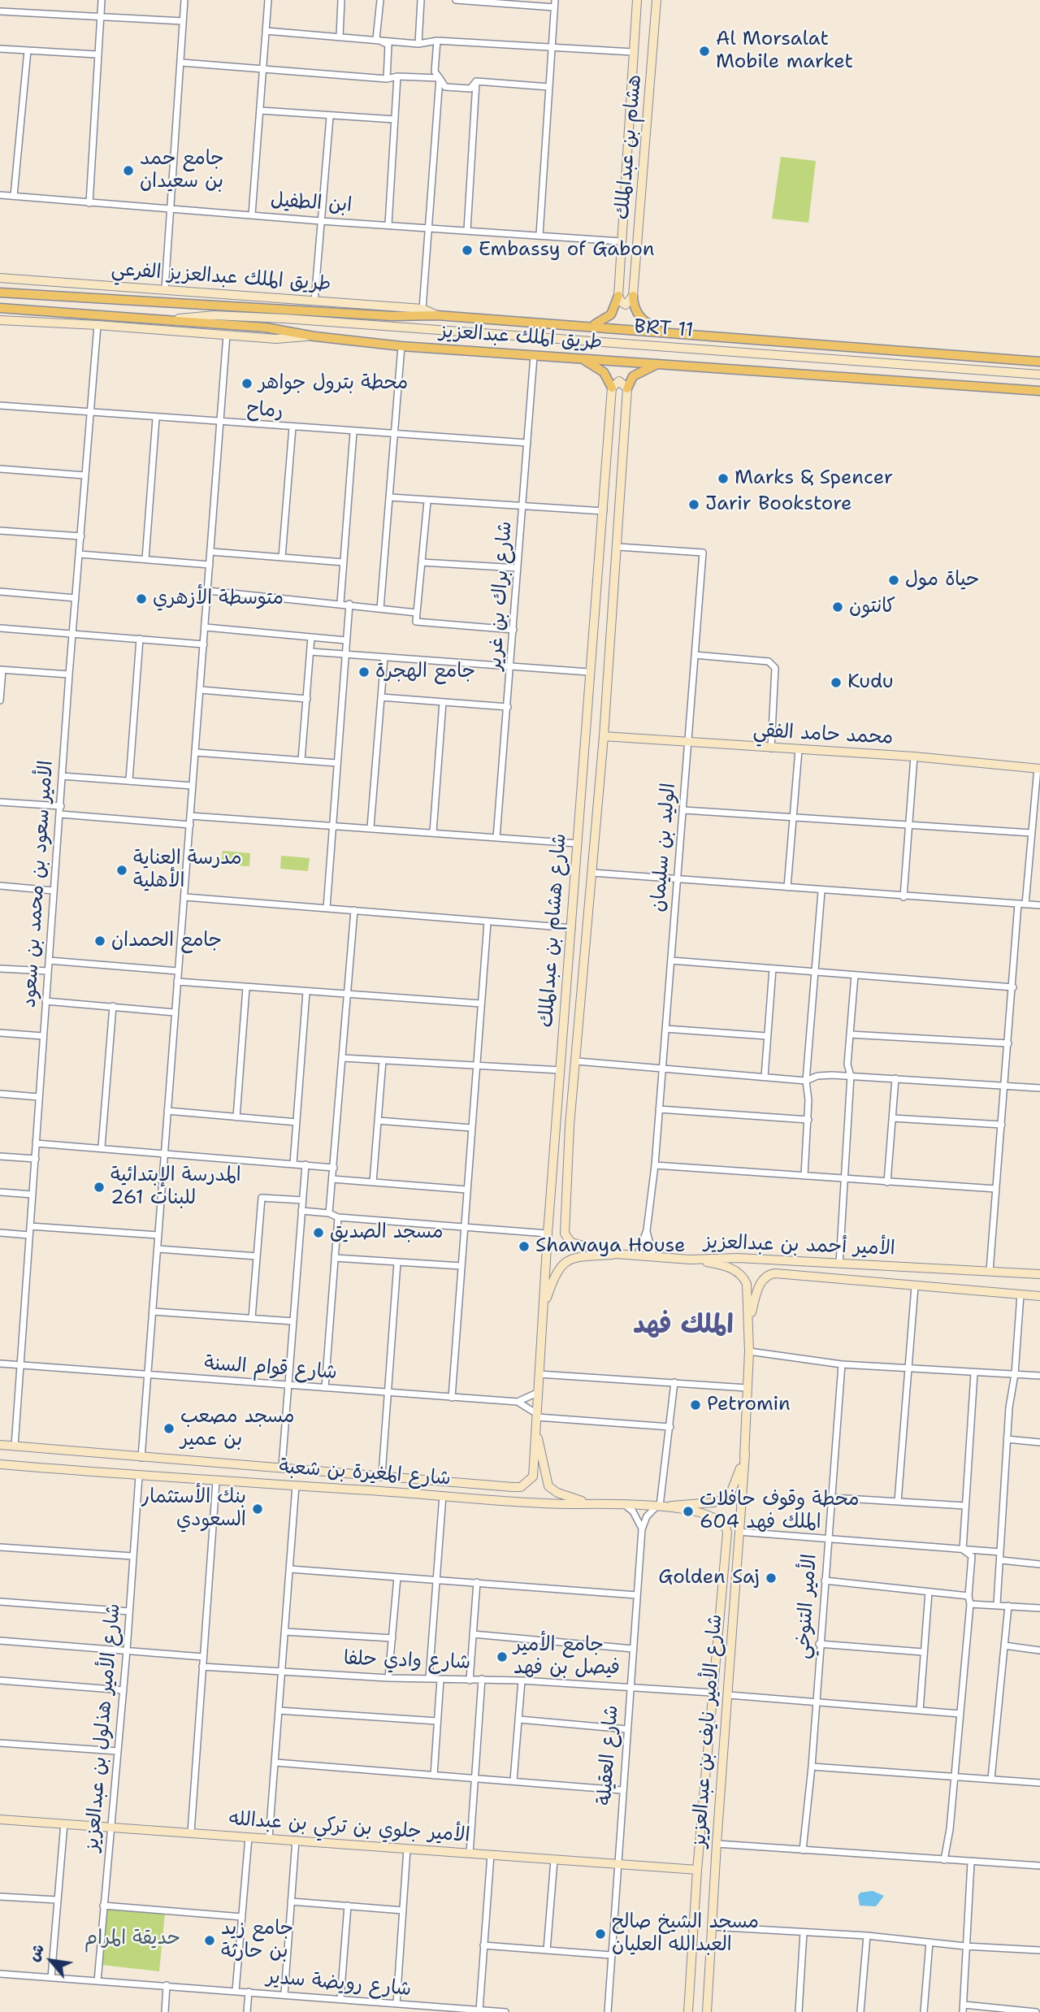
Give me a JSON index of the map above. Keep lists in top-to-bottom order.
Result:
{
  "streets": {
    "main road": ["طريق الملك عبدالعزيز"],
    "street": [
      "هشام بن عبدالملك",
      "ابن الطفيل",
      "طريق الملك عبدالعزيز الفرعي",
      "BRT 11",
      "رماح",
      "شارع براك بن غرير",
      "محمد حامد الفقي",
      "الوليد بن سليمان",
      "الأمير سعود بن محمد بن سعود",
      "شارع هشام بن عبدالملك",
      "الأمير أحمد بن عبدالعزيز",
      "شارع قوام السنة",
      "شارع المغيرة بن شعبة",
      "الأمير التنوخي",
      "شارع وادي حلفا",
      "شارع الأمير هذلول بن عبدالعزيز",
      "شارع الأمير نايف بن عبدالعزيز",
      "شارع العقيلة",
      "الأمير جلوي بن تركي بن عبدالله",
      "شارع رويضة سدير"
    ]
  },
  "crossings": [
    ["هشام بن عبدالملك", "ابن الطفيل"],
    ["طريق الملك عبدالعزيز الفرعي", "طريق الملك عبدالعزيز"],
    ["BRT 11", "طريق الملك عبدالعزيز"],
    ["طريق الملك عبدالعزيز", "شارع براك بن غرير"],
    ["رماح", "شارع براك بن غرير"],
    ["رماح", "الأمير سعود بن محمد بن سعود"],
    ["محمد حامد الفقي", "الوليد بن سليمان"],
    ["محمد حامد الفقي", "شارع هشام بن عبدالملك"],
    ["الوليد بن سليمان", "شارع هشام بن عبدالملك"],
    ["الوليد بن سليمان", "الأمير أحمد بن عبدالعزيز"],
    ["الأمير سعود بن محمد بن سعود", "شارع قوام السنة"],
    ["الأمير سعود بن محمد بن سعود", "شارع المغيرة بن شعبة"],
    ["شارع هشام بن عبدالملك", "الأمير أحمد بن عبدالعزيز"],
    ["شارع هشام بن عبدالملك", "شارع قوام السنة"],
    ["شارع هشام بن عبدالملك", "شارع المغيرة بن شعبة"],
    ["الأمير أحمد بن عبدالعزيز", "شارع الأمير نايف بن عبدالعزيز"],
    ["شارع المغيرة بن شعبة", "شارع الأمير هذلول بن عبدالعزيز"],
    ["شارع المغيرة بن شعبة", "شارع الأمير نايف بن عبدالعزيز"],
    ["شارع المغيرة بن شعبة", "شارع العقيلة"],
    ["شارع وادي حلفا", "شارع الأمير نايف بن عبدالعزيز"],
    ["شارع وادي حلفا", "شارع العقيلة"],
    ["شارع الأمير هذلول بن عبدالعزيز", "الأمير جلوي بن تركي بن عبدالله"],
    ["شارع الأمير هذلول بن عبدالعزيز", "شارع رويضة سدير"],
    ["شارع الأمير نايف بن عبدالعزيز", "الأمير جلوي بن تركي بن عبدالله"],
    ["شارع العقيلة", "الأمير جلوي بن تركي بن عبدالله"]
  ],
  "districts": ["الملك فهد"],
  "parks": ["حديقة المرام"],
  "places": [
    "Al Morsalat Mobile market",
    "جامع حمد بن سعيدان",
    "Embassy of Gabon",
    "محطة بترول جواهر",
    "Marks & Spencer",
    "Jarir Bookstore",
    "حياة مول",
    "متوسطة الأزهري",
    "كانتون",
    "جامع الهجرة",
    "Kudu",
    "مدرسة العناية الأهلية",
    "جامع الحمدان",
    "المدرسة الإبتدائية 261 للبنات",
    "مسجد الصديق",
    "Shawaya House",
    "Petromin",
    "مسجد مصعب بن عمير",
    "بنك الأستثمار السعودي",
    "محطة وقوف حافلات الملك فهد 604",
    "Golden Saj",
    "جامع الأمير فيصل بن فهد",
    "مسجد الشيخ صالح العبدالله العليان",
    "جامع زيد بن حارثة"
  ],
  "north": "top left"
}
